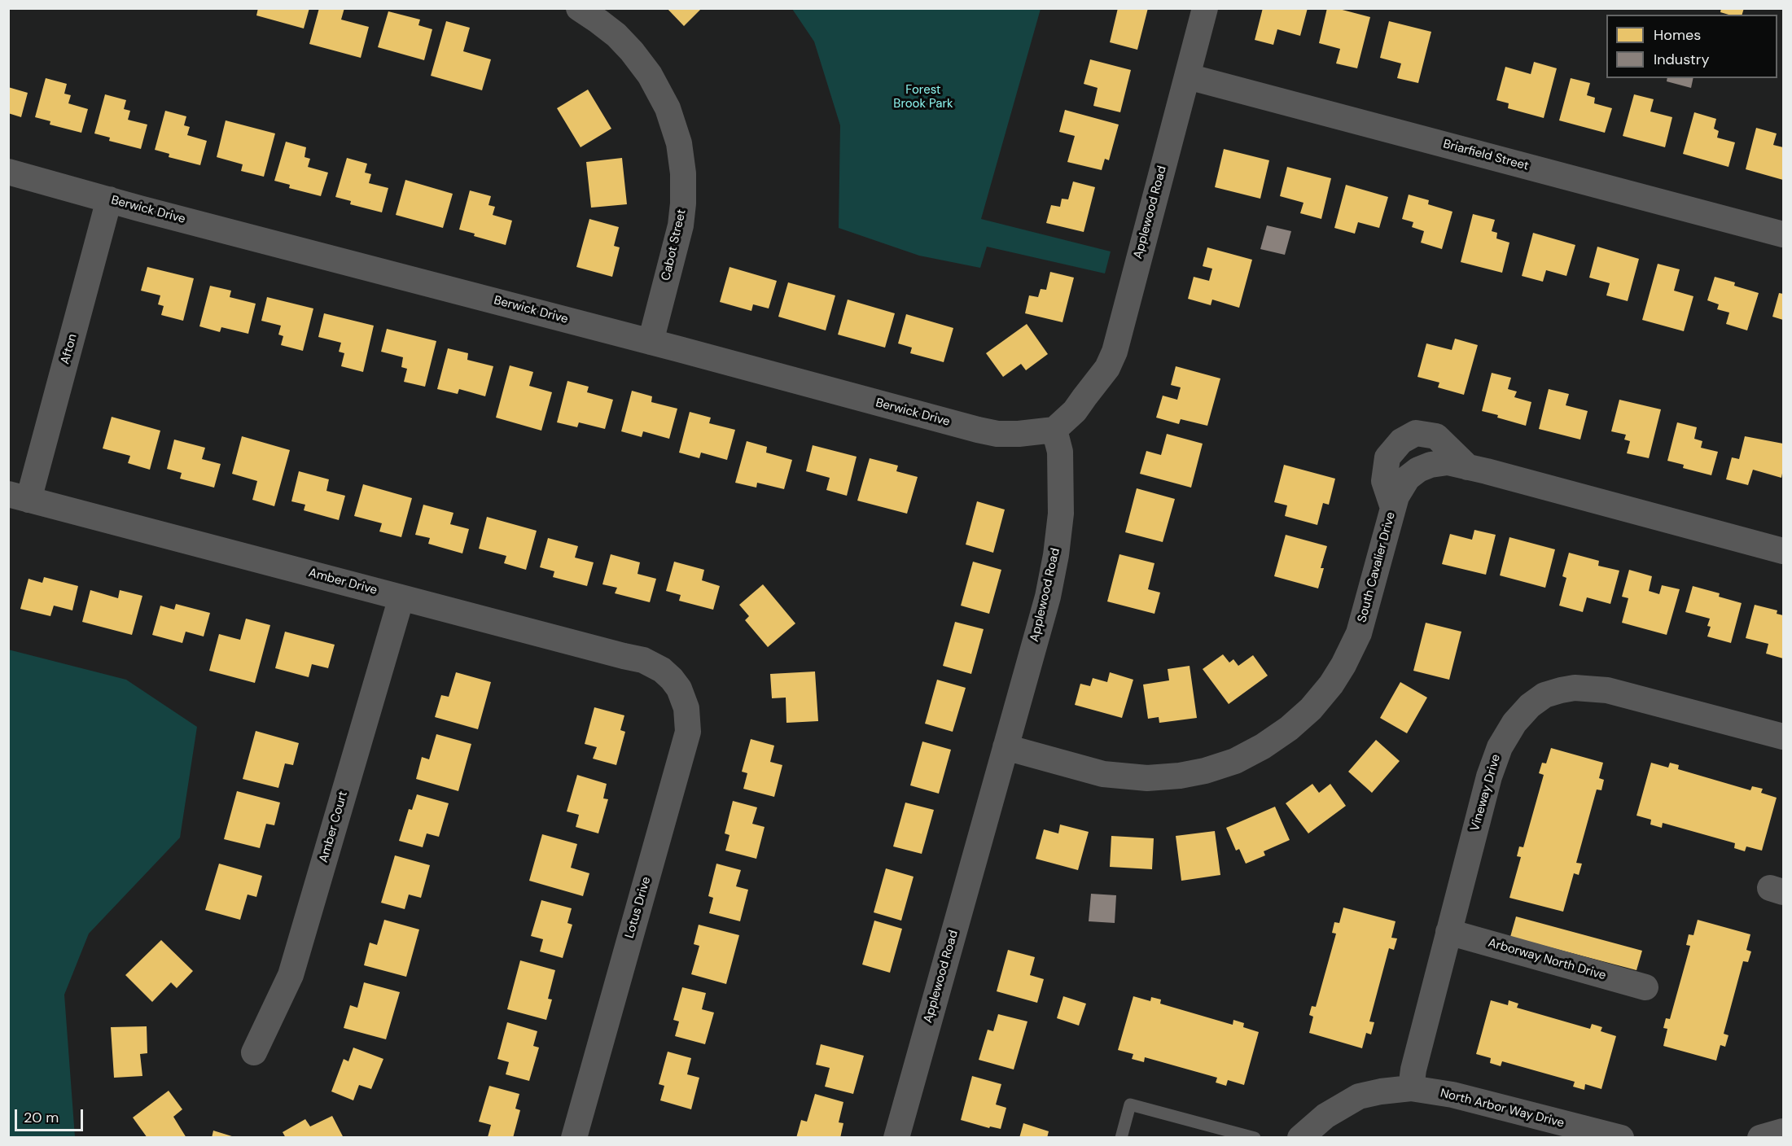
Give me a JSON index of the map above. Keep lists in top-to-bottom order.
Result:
{
  "streets": {
    "street": [
      "Briarfield Street",
      "Berwick Drive",
      "Applewood Road",
      "Cabot Street",
      "Afton",
      "South Cavalier Drive",
      "Amber Drive",
      "Vineway Drive",
      "Amber Court",
      "Lotus Drive",
      "Arborway North Drive",
      "North Arbor Way Drive"
    ]
  },
  "crossings": [
    ["Briarfield Street", "Applewood Road"],
    ["Berwick Drive", "Applewood Road"],
    ["Berwick Drive", "Cabot Street"],
    ["Berwick Drive", "Afton"],
    ["Applewood Road", "South Cavalier Drive"],
    ["Afton", "Amber Drive"],
    ["Amber Drive", "Amber Court"],
    ["Amber Drive", "Lotus Drive"],
    ["Vineway Drive", "Arborway North Drive"],
    ["Vineway Drive", "North Arbor Way Drive"]
  ],
  "parks": ["Forest Brook Park"],
  "legend": ["Homes", "Industry"],
  "scale_bar": "20 m"
}
